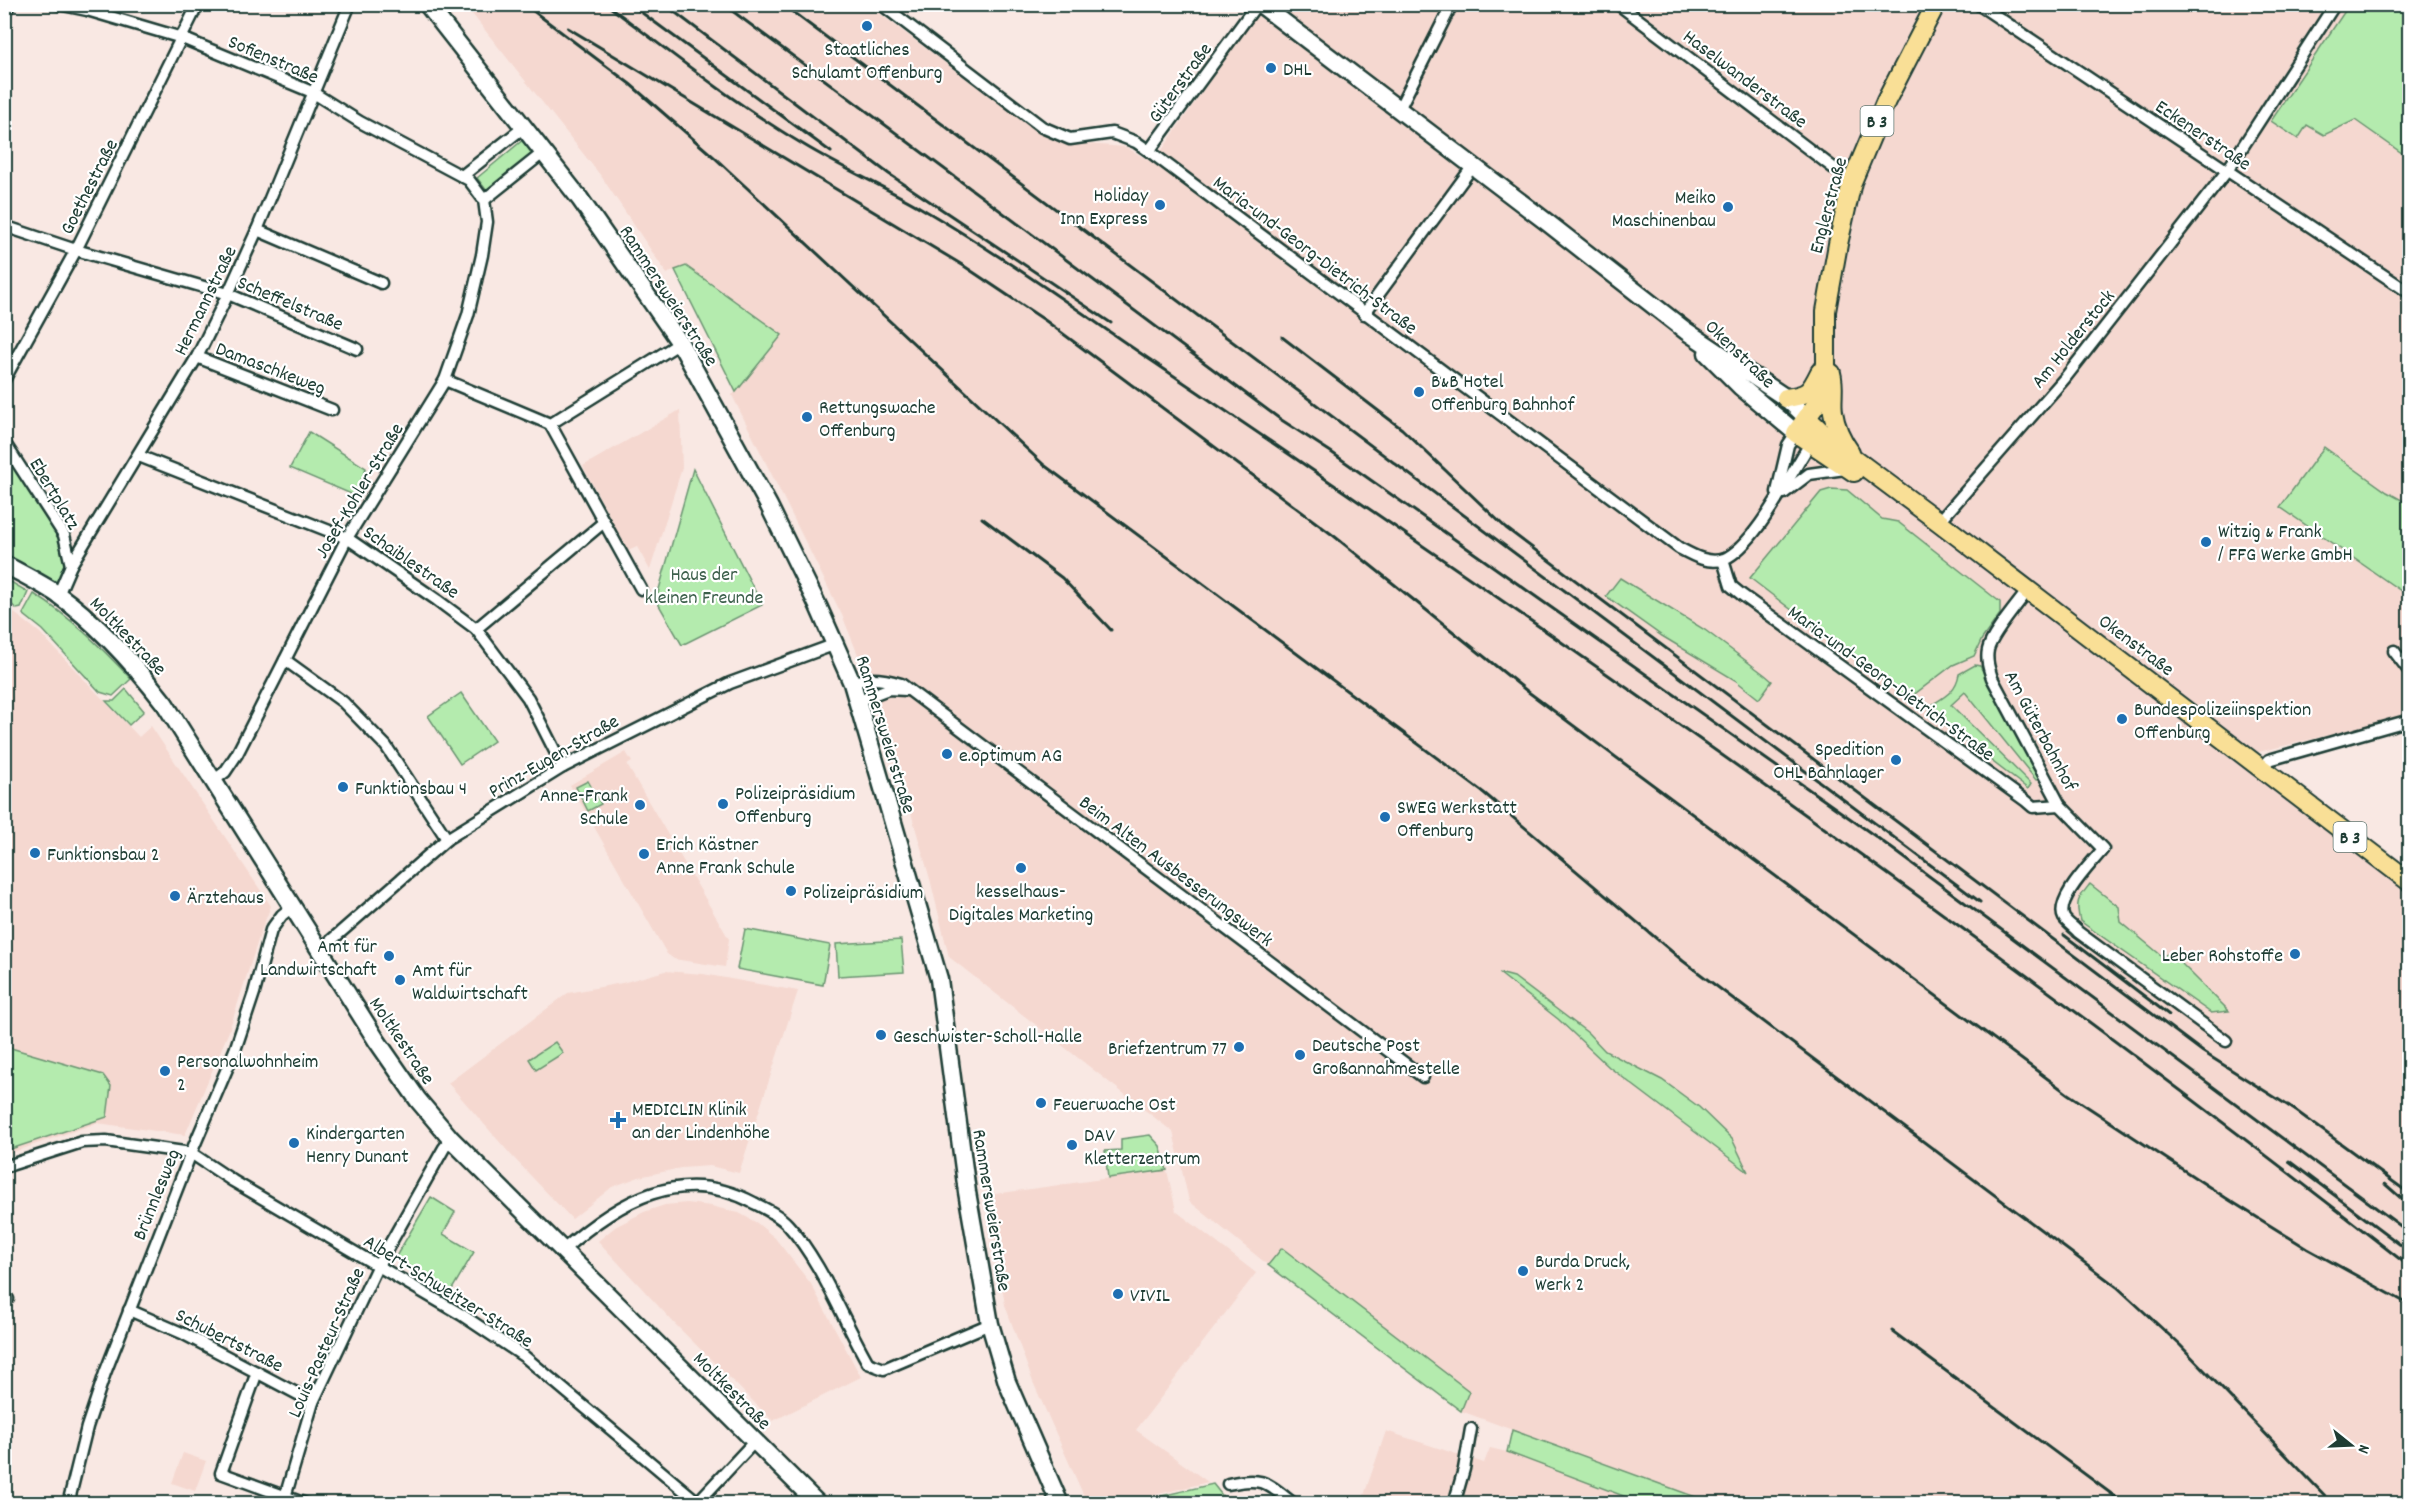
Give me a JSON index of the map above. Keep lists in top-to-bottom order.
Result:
{
  "streets": {
    "main road": ["B 3", "Englerstraße", "Okenstraße"],
    "street": [
      "Sofienstraße",
      "Haselwanderstraße",
      "Güterstraße",
      "Eckenerstraße",
      "Goethestraße",
      "Maria-und-Georg-Dietrich-Straße",
      "Rammersweierstraße",
      "Hermannstraße",
      "Scheffelstraße",
      "Am Holderstock",
      "Damaschkeweg",
      "Josef-Kohler-Straße",
      "Ebertplatz",
      "Schaiblestraße",
      "Moltkestraße",
      "Am Güterbahnhof",
      "Prinz-Eugen-Straße",
      "Beim Alten Ausbesserungswerk",
      "Brünnlesweg",
      "Albert-Schweitzer-Straße",
      "Schubertstraße",
      "Louis-Pasteur-Straße"
    ]
  },
  "crossings": [
    ["Sofienstraße", "Goethestraße"],
    ["Sofienstraße", "Hermannstraße"],
    ["Sofienstraße", "Josef-Kohler-Straße"],
    ["Haselwanderstraße", "Englerstraße"],
    ["Güterstraße", "Maria-und-Georg-Dietrich-Straße"],
    ["Güterstraße", "Okenstraße"],
    ["B 3", "Okenstraße"],
    ["Eckenerstraße", "Am Holderstock"],
    ["Goethestraße", "Scheffelstraße"],
    ["Englerstraße", "Okenstraße"],
    ["Maria-und-Georg-Dietrich-Straße", "Am Güterbahnhof"],
    ["Rammersweierstraße", "Prinz-Eugen-Straße"],
    ["Rammersweierstraße", "Beim Alten Ausbesserungswerk"],
    ["Hermannstraße", "Scheffelstraße"],
    ["Hermannstraße", "Damaschkeweg"],
    ["Hermannstraße", "Ebertplatz"],
    ["Hermannstraße", "Schaiblestraße"],
    ["Hermannstraße", "Moltkestraße"],
    ["Am Holderstock", "Okenstraße"],
    ["Okenstraße", "Am Güterbahnhof"],
    ["Josef-Kohler-Straße", "Schaiblestraße"],
    ["Josef-Kohler-Straße", "Moltkestraße"],
    ["Schaiblestraße", "Prinz-Eugen-Straße"],
    ["Moltkestraße", "Prinz-Eugen-Straße"],
    ["Moltkestraße", "Brünnlesweg"],
    ["Moltkestraße", "Louis-Pasteur-Straße"],
    ["Brünnlesweg", "Albert-Schweitzer-Straße"],
    ["Brünnlesweg", "Schubertstraße"],
    ["Albert-Schweitzer-Straße", "Louis-Pasteur-Straße"],
    ["Schubertstraße", "Louis-Pasteur-Straße"]
  ],
  "parks": ["Haus der kleinen Freunde"],
  "places": {
    "other": [
      "Staatliches Schulamt Offenburg",
      "DHL",
      "Holiday Inn Express",
      "Meiko Maschinenbau",
      "B&B Hotel Offenburg Bahnhof",
      "Rettungswache Offenburg",
      "Witzig & Frank / FFG Werke GmbH",
      "Bundespolizeiinspektion Offenburg",
      "e.optimum AG",
      "Spedition OHL Bahnlager",
      "Funktionsbau 4",
      "Polizeipräsidium Offenburg",
      "Anne-Frank Schule",
      "SWEG Werkstatt Offenburg",
      "Funktionsbau 2",
      "Erich Kästner Anne Frank Schule",
      "kesselhaus- Digitales Marketing",
      "Polizeipräsidium",
      "Ärztehaus",
      "Leber Rohstoffe",
      "Amt für Landwirtschaft",
      "Amt für Waldwirtschaft",
      "Geschwister-Scholl-Halle",
      "Briefzentrum 77",
      "Deutsche Post Großannahmestelle",
      "Personalwohnheim 2",
      "Feuerwache Ost",
      "Kindergarten Henry Dunant",
      "DAV Kletterzentrum",
      "Burda Druck, Werk 2",
      "VIVIL"
    ],
    "health": ["MEDICLIN Klinik an der Lindenhöhe"]
  },
  "north": "right"
}
